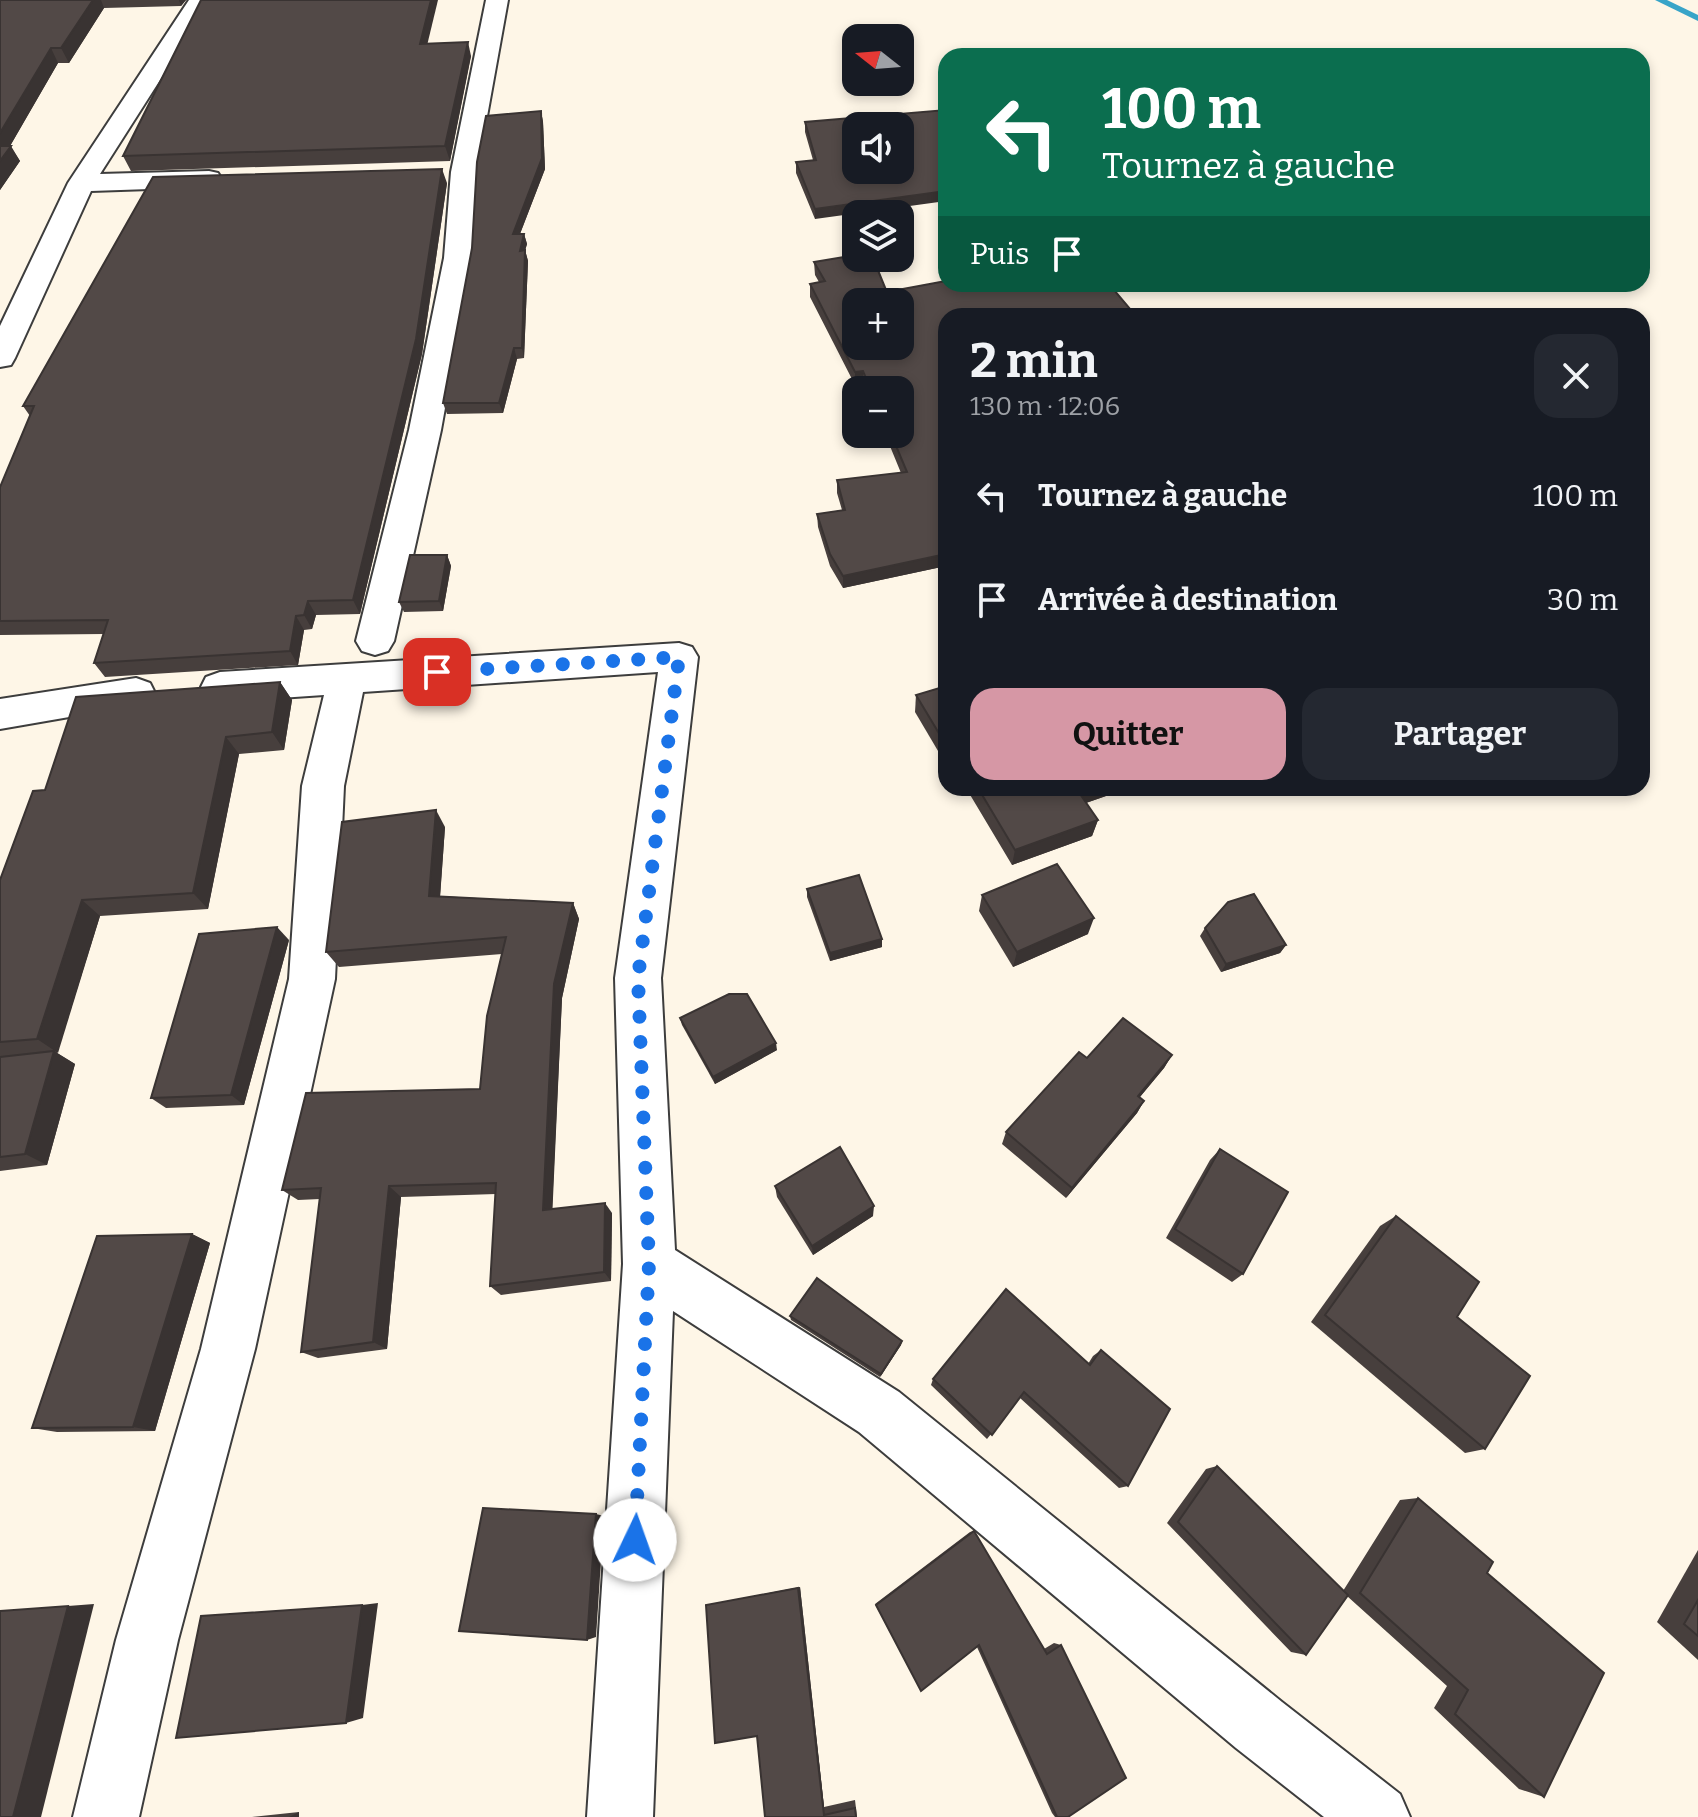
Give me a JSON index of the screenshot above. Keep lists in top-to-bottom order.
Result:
{
  "north": "left",
  "page": {
    "map_buttons": ["+", "−"],
    "turn": ["100 m", "Tournez à gauche"],
    "then": "Puis",
    "heading": ["2 min", "130 m · 12:06"],
    "list": [
      {
        "name": "Tournez à gauche",
        "value": "100 m"
      },
      {
        "name": "Arrivée à destination",
        "value": "30 m"
      }
    ],
    "buttons": ["Quitter", "Partager"]
  }
}
